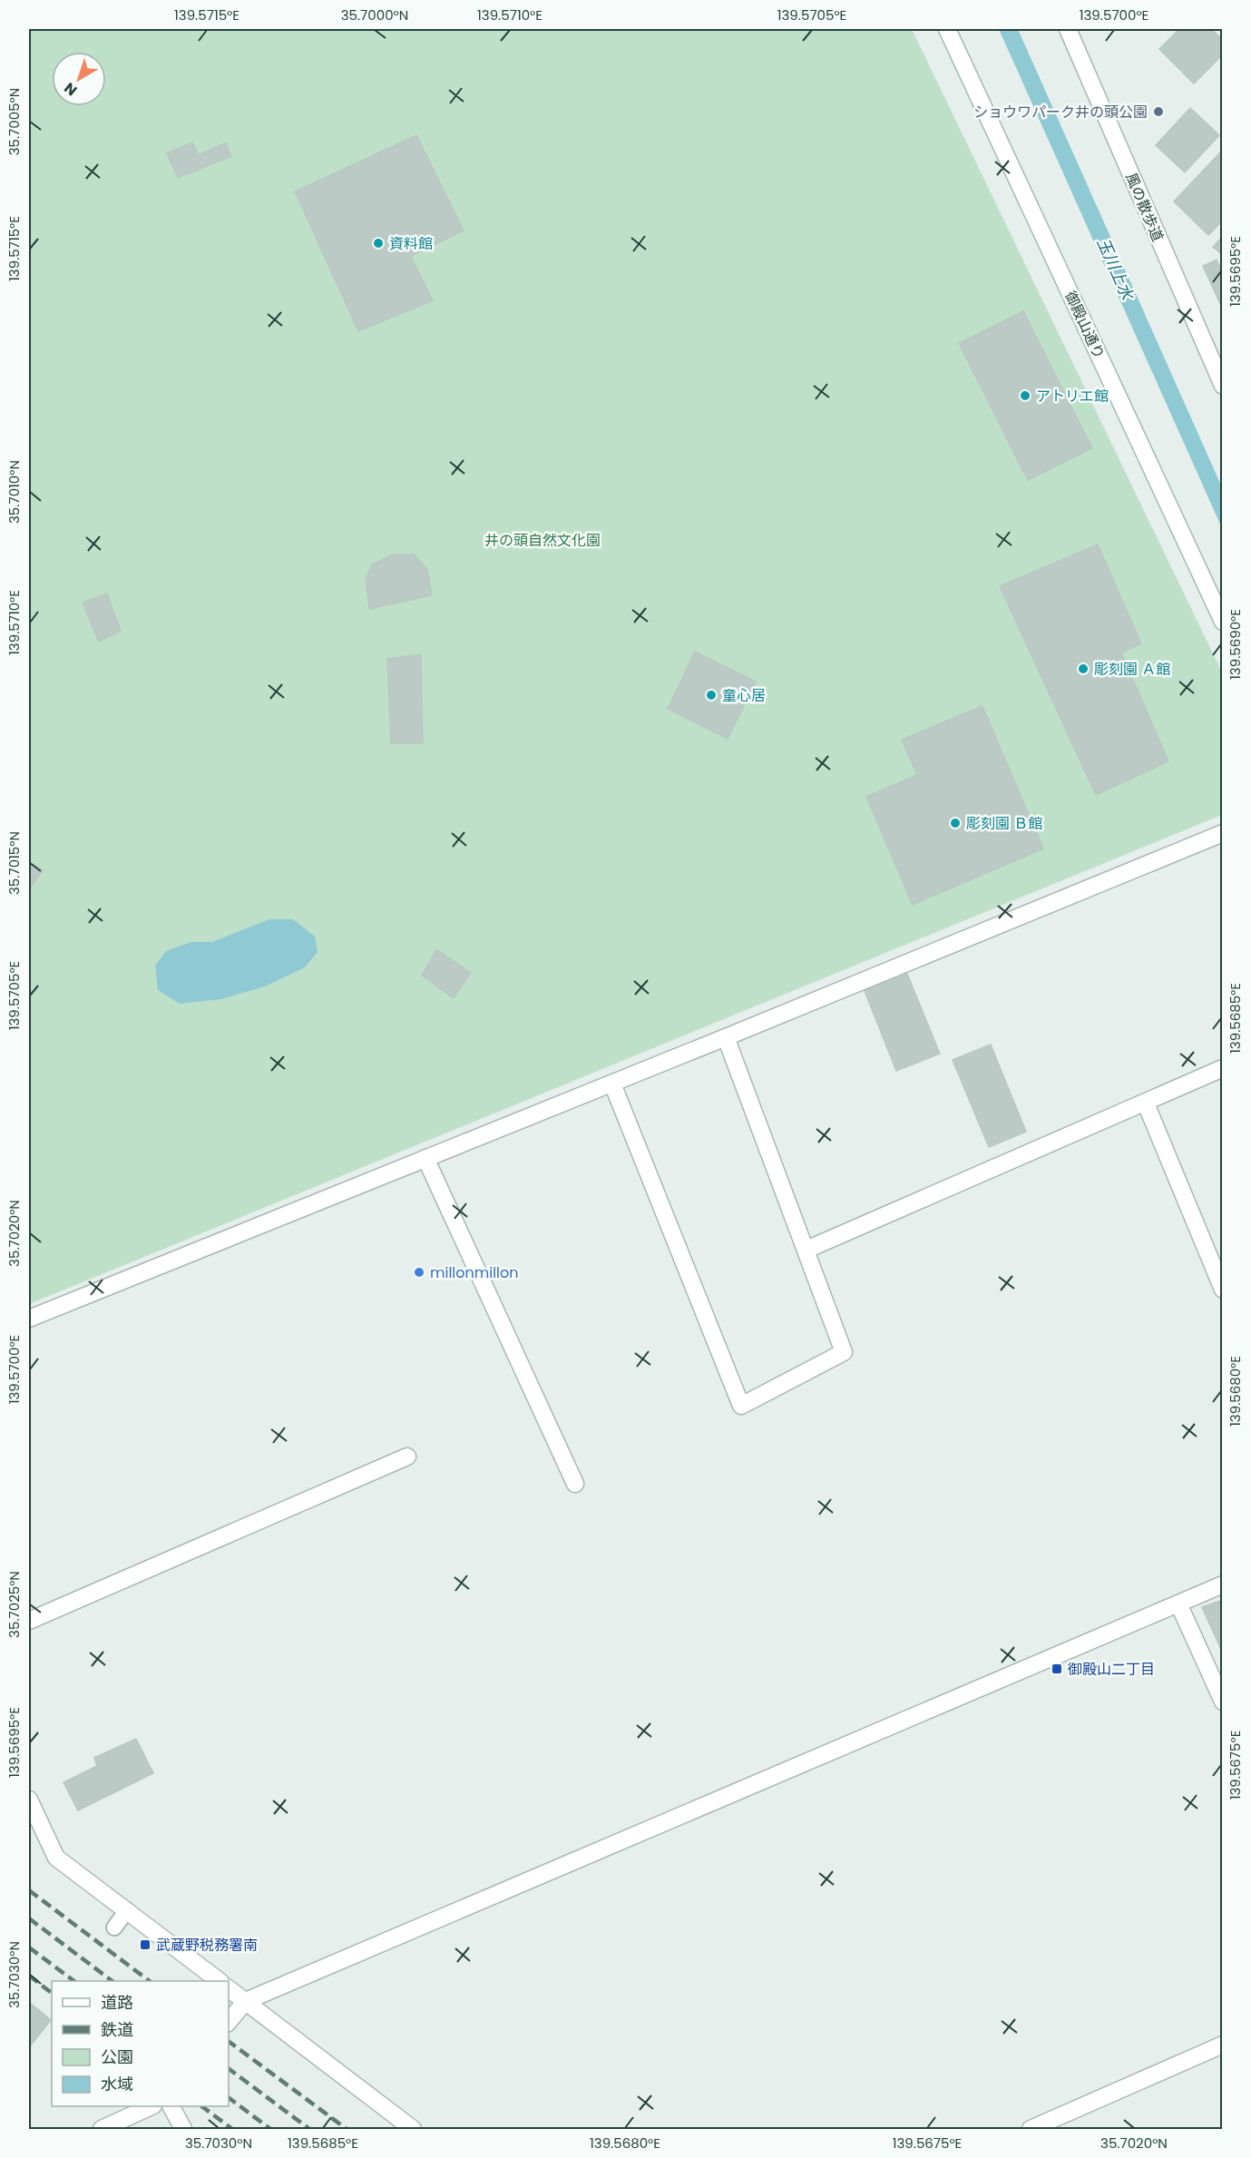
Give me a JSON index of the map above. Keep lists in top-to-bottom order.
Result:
{
  "streets": {
    "street": ["風の散歩道", "御殿山通り"]
  },
  "water": ["玉川上水"],
  "parks": ["井の頭自然文化園"],
  "places": {
    "other": [
      "ショウワパーク井の頭公園",
      "資料館",
      "アトリエ館",
      "彫刻園 Ａ館",
      "童心居",
      "彫刻園 Ｂ館",
      "millonmillon"
    ],
    "transit": ["御殿山二丁目", "武蔵野税務署南"]
  },
  "legend": [
    "道路",
    "鉄道",
    "公園",
    "水域"
  ],
  "north": "bottom left",
  "coordinates": [
    "139.5715°E",
    "35.7000°N",
    "139.5710°E",
    "139.5705°E",
    "139.5700°E",
    "35.7005°N",
    "139.5695°E",
    "35.7010°N",
    "139.5690°E",
    "35.7015°N",
    "139.5685°E",
    "35.7020°N",
    "139.5680°E",
    "35.7025°N",
    "139.5675°E",
    "35.7030°N"
  ]
}
